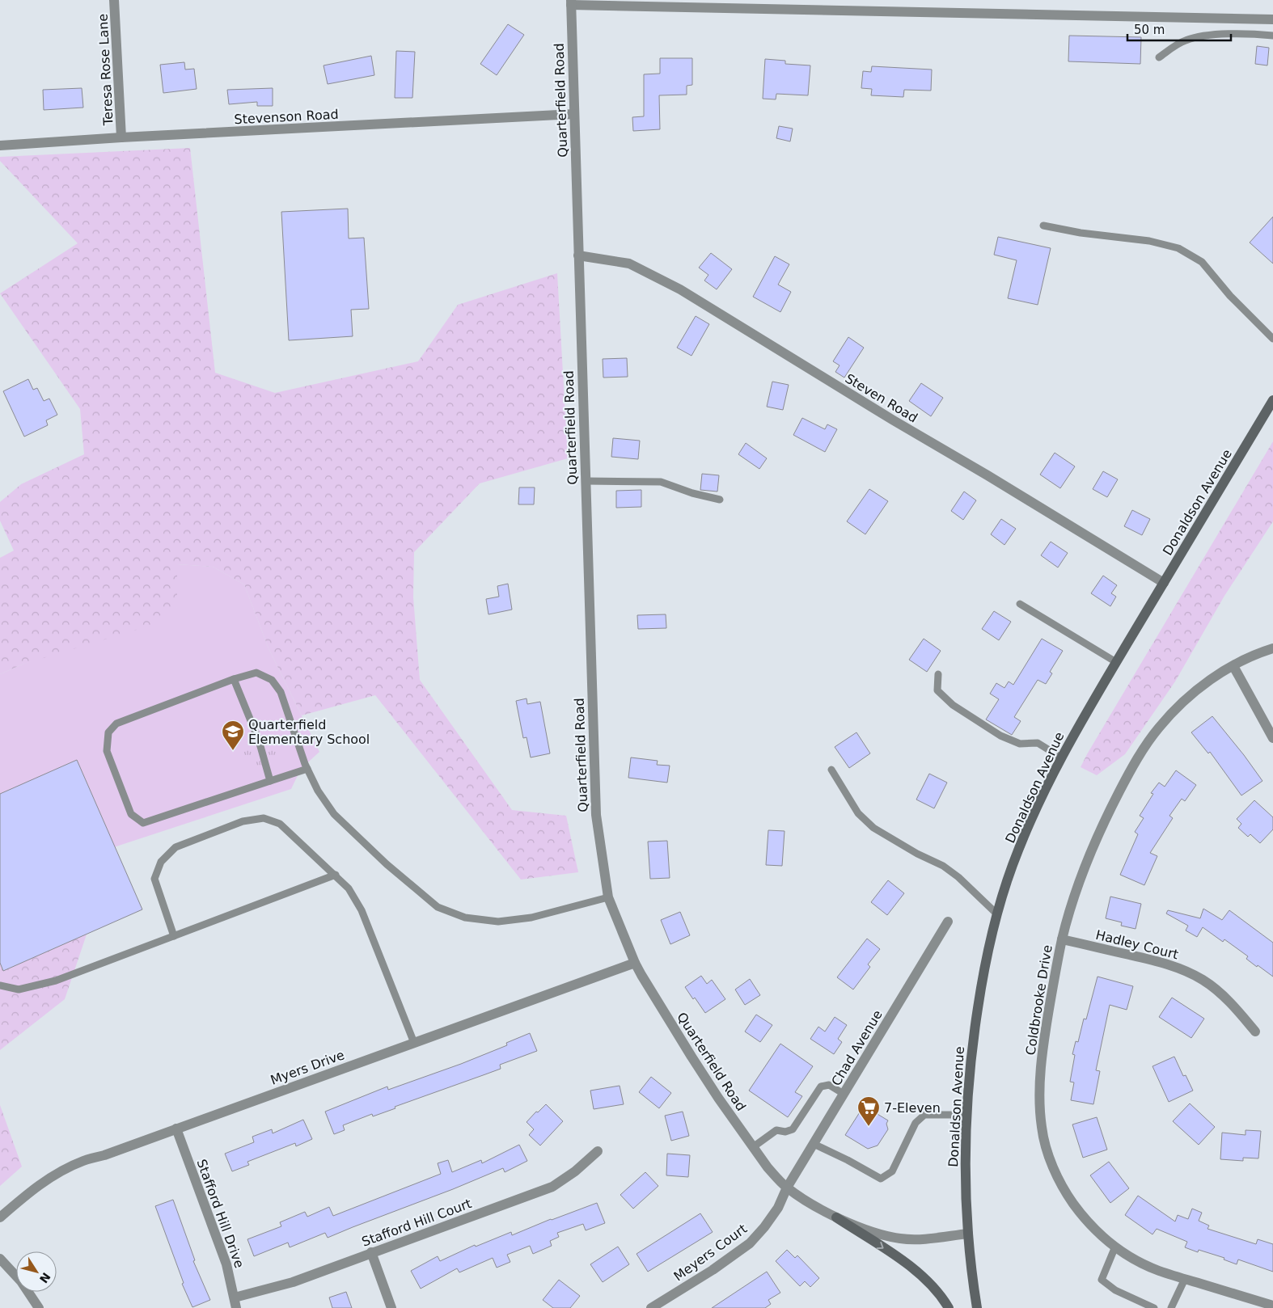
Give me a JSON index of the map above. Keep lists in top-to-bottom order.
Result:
{
  "streets": {
    "main road": ["Donaldson Avenue"],
    "street": [
      "Teresa Rose Lane",
      "Quarterfield Road",
      "Stevenson Road",
      "Steven Road",
      "Hadley Court",
      "Coldbrooke Drive",
      "Chad Avenue",
      "Myers Drive",
      "Stafford Hill Drive",
      "Stafford Hill Court",
      "Meyers Court"
    ]
  },
  "crossings": [
    ["Teresa Rose Lane", "Stevenson Road"],
    ["Quarterfield Road", "Stevenson Road"],
    ["Quarterfield Road", "Steven Road"],
    ["Quarterfield Road", "Donaldson Avenue"],
    ["Quarterfield Road", "Chad Avenue"],
    ["Quarterfield Road", "Myers Drive"],
    ["Quarterfield Road", "Meyers Court"],
    ["Steven Road", "Donaldson Avenue"],
    ["Hadley Court", "Coldbrooke Drive"],
    ["Chad Avenue", "Meyers Court"],
    ["Myers Drive", "Stafford Hill Drive"],
    ["Stafford Hill Drive", "Stafford Hill Court"]
  ],
  "places": {
    "school or university": ["Quarterfield Elementary School"],
    "supermarket": ["7-Eleven"]
  },
  "scale_bar": "50 m",
  "north": "bottom right"
}
